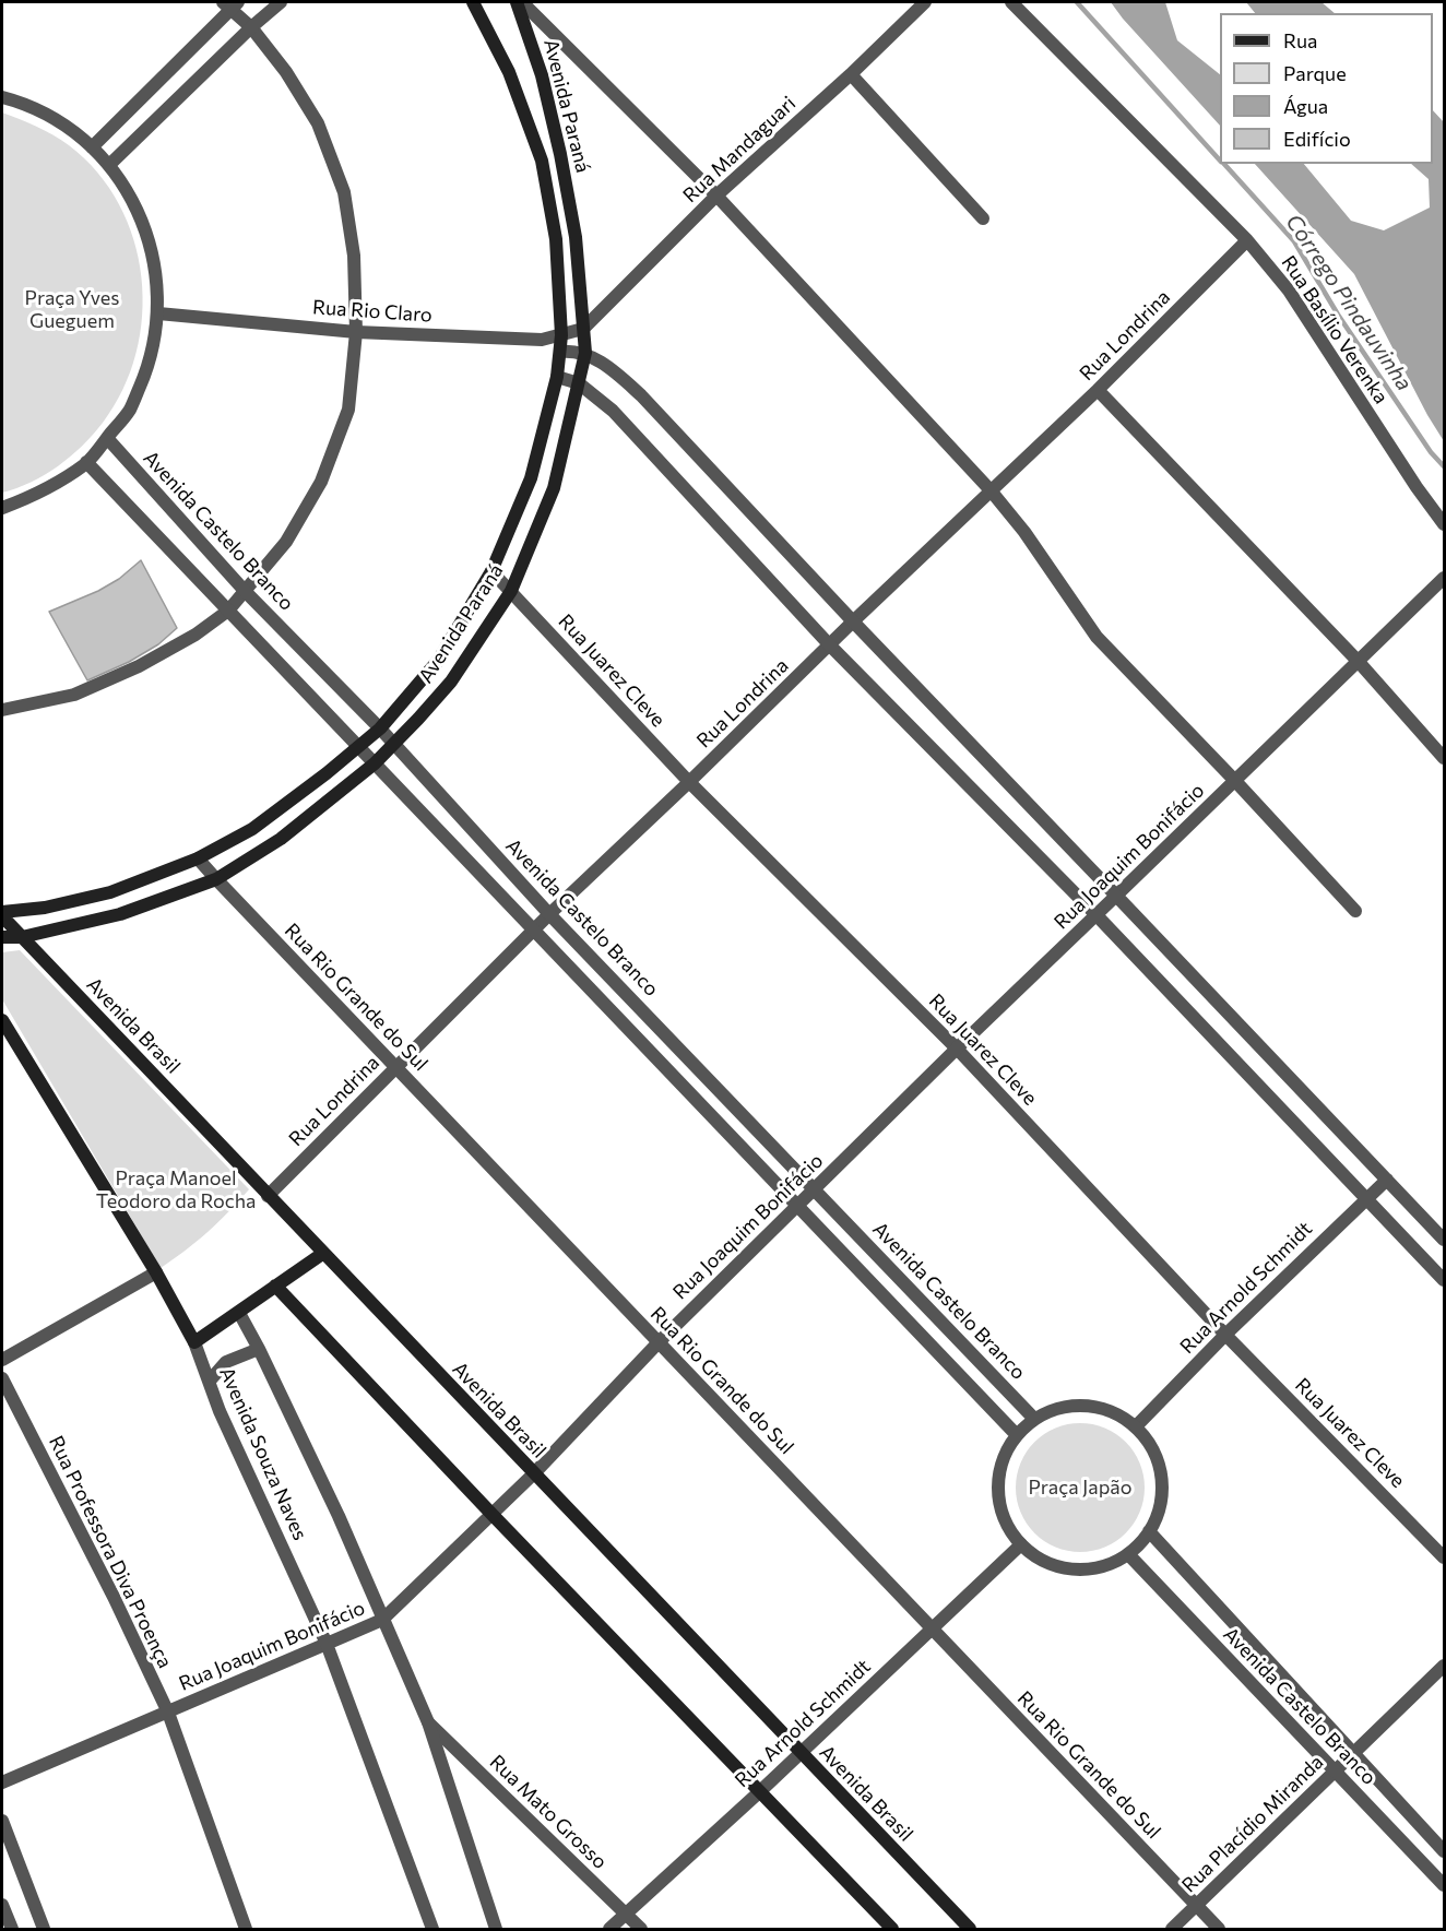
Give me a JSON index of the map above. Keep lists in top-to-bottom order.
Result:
{
  "streets": {
    "main road": ["Avenida Paraná", "Avenida Brasil", "Avenida Souza Naves"],
    "street": [
      "Rua Mandaguari",
      "Rua Rio Claro",
      "Rua Basílio Verenka",
      "Rua Londrina",
      "Avenida Castelo Branco",
      "Rua Juarez Cleve",
      "Rua Joaquim Bonifácio",
      "Rua Rio Grande do Sul",
      "Rua Arnold Schmidt",
      "Rua Professora Diva Proença",
      "Rua Mato Grosso",
      "Rua Placídio Miranda"
    ]
  },
  "crossings": [
    ["Avenida Paraná", "Rua Mandaguari"],
    ["Avenida Paraná", "Rua Rio Claro"],
    ["Avenida Paraná", "Avenida Castelo Branco"],
    ["Avenida Paraná", "Rua Juarez Cleve"],
    ["Avenida Paraná", "Rua Rio Grande do Sul"],
    ["Avenida Paraná", "Avenida Brasil"],
    ["Rua Mandaguari", "Rua Rio Claro"],
    ["Rua Basílio Verenka", "Rua Londrina"],
    ["Rua Londrina", "Avenida Castelo Branco"],
    ["Rua Londrina", "Rua Juarez Cleve"],
    ["Rua Londrina", "Rua Rio Grande do Sul"],
    ["Rua Londrina", "Avenida Brasil"],
    ["Avenida Castelo Branco", "Rua Joaquim Bonifácio"],
    ["Avenida Castelo Branco", "Rua Arnold Schmidt"],
    ["Avenida Castelo Branco", "Rua Placídio Miranda"],
    ["Rua Juarez Cleve", "Rua Joaquim Bonifácio"],
    ["Rua Juarez Cleve", "Rua Arnold Schmidt"],
    ["Rua Joaquim Bonifácio", "Rua Rio Grande do Sul"],
    ["Rua Joaquim Bonifácio", "Avenida Brasil"],
    ["Rua Joaquim Bonifácio", "Avenida Souza Naves"],
    ["Rua Joaquim Bonifácio", "Rua Professora Diva Proença"],
    ["Rua Rio Grande do Sul", "Rua Arnold Schmidt"],
    ["Rua Rio Grande do Sul", "Rua Placídio Miranda"],
    ["Avenida Brasil", "Rua Arnold Schmidt"],
    ["Rua Arnold Schmidt", "Rua Mato Grosso"],
    ["Avenida Souza Naves", "Rua Mato Grosso"]
  ],
  "water": ["Córrego Pindauvinha"],
  "parks": ["Praça Yves Gueguem", "Praça Manoel Teodoro da Rocha", "Praça Japão"],
  "legend": [
    "Rua",
    "Parque",
    "Água",
    "Edifício"
  ]
}
